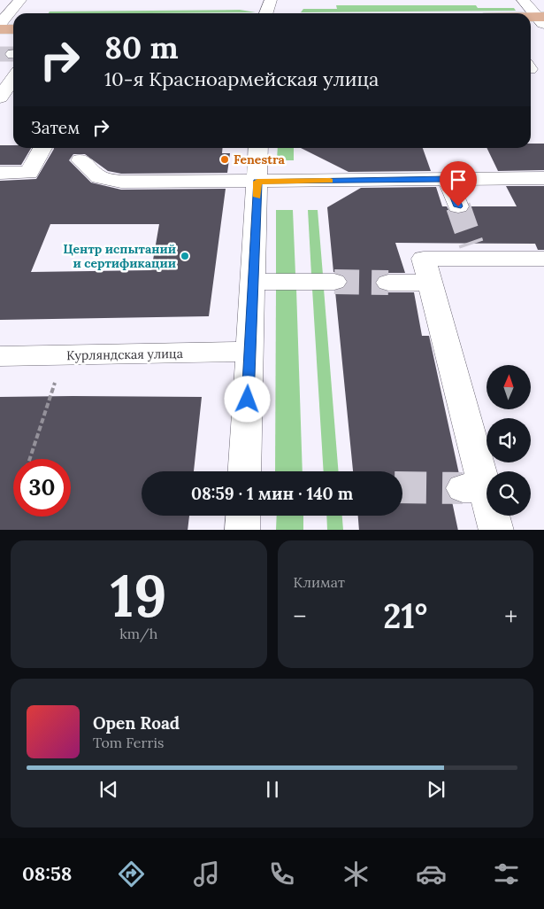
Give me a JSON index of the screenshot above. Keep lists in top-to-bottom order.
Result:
{
  "streets": {
    "street": ["Курляндская улица"]
  },
  "places": ["Fenestra", "Центр испытаний и сертификации"],
  "north": "top",
  "page": {
    "turn": ["80 m", "10-я Красноармейская улица"],
    "then": "Затем",
    "limit": "30",
    "trip": "08:59 · 1 мин · 140 m",
    "tile": [
      ["19", "km/h"],
      "Климат"
    ],
    "heat": ["−", "21°", "+"],
    "song": ["Open Road", "Tom Ferris"],
    "tabs": "08:58"
  }
}
